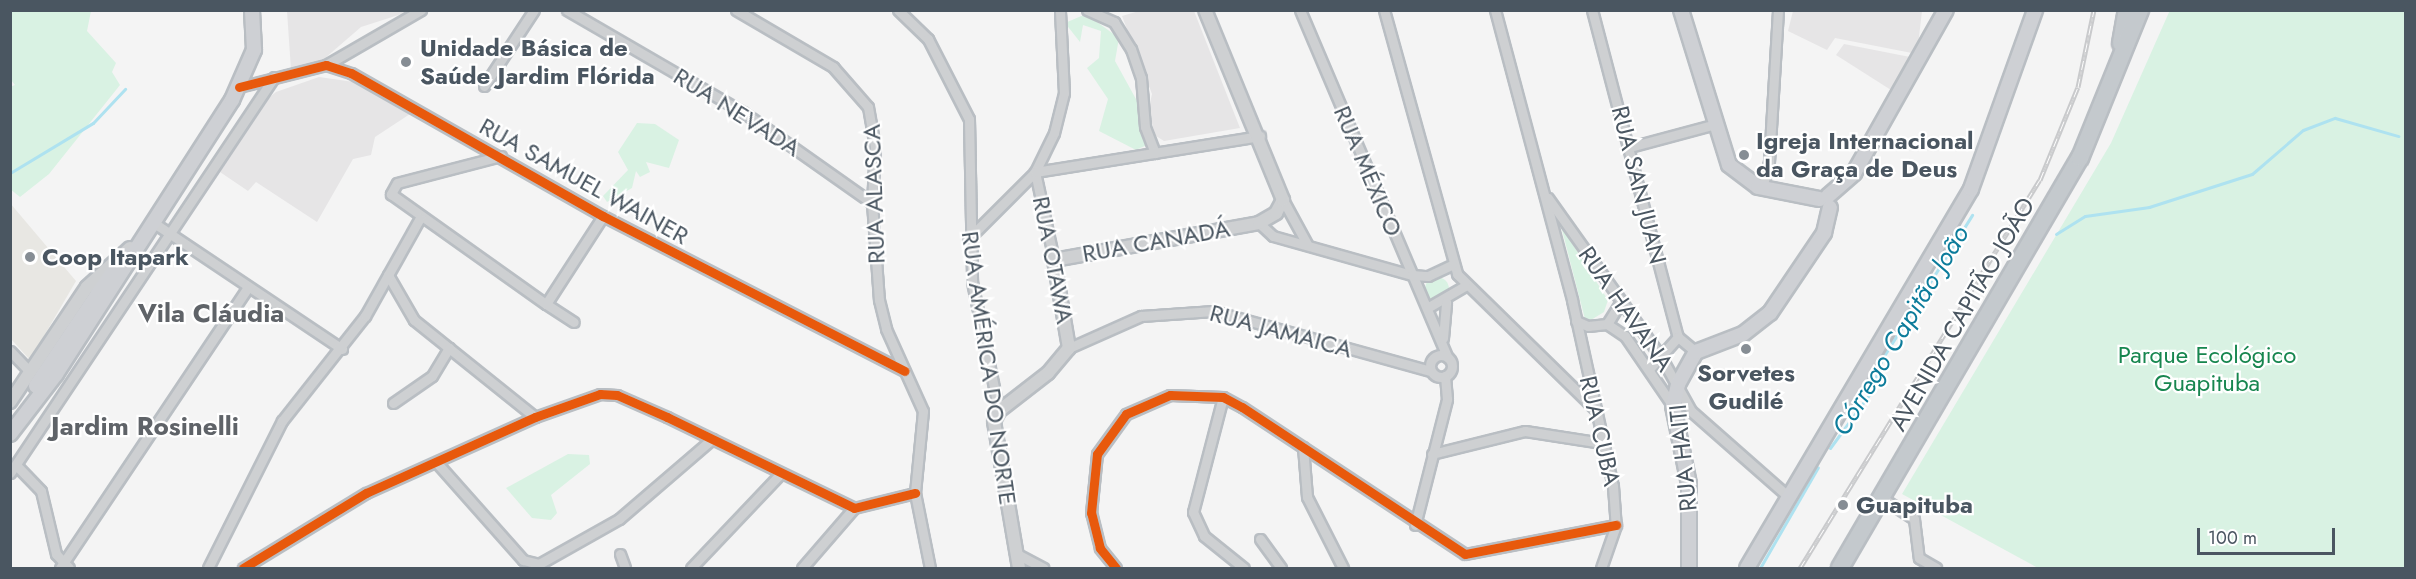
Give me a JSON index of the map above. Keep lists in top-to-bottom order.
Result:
{
  "streets": {
    "highway": ["AVENIDA CAPITÃO JOÃO"],
    "main road": ["RUA HAITI"],
    "street": [
      "RUA NEVADA",
      "RUA MÉXICO",
      "RUA SAMUEL WAINER",
      "RUA SAN JUAN",
      "RUA ALASCA",
      "RUA CANADÁ",
      "RUA OTAWA",
      "RUA HAVANA",
      "RUA JAMAICA",
      "RUA AMÉRICA DO NORTE",
      "RUA CUBA"
    ]
  },
  "crossings": [
    ["RUA NEVADA", "RUA ALASCA"],
    ["RUA MÉXICO", "RUA CANADÁ"],
    ["RUA MÉXICO", "RUA JAMAICA"],
    ["RUA SAMUEL WAINER", "RUA ALASCA"],
    ["RUA CANADÁ", "RUA OTAWA"],
    ["RUA OTAWA", "RUA JAMAICA"],
    ["RUA HAVANA", "RUA CUBA"],
    ["RUA HAVANA", "RUA HAITI"],
    ["RUA JAMAICA", "RUA AMÉRICA DO NORTE"]
  ],
  "districts": ["Vila Cláudia", "Jardim Rosinelli"],
  "water": ["Córrego Capitão João"],
  "parks": ["Parque Ecológico Guapituba"],
  "places": [
    "Unidade Básica de Saúde Jardim Flórida",
    "Igreja Internacional da Graça de Deus",
    "Coop Itapark",
    "Sorvetes Gudilé",
    "Guapituba"
  ],
  "scale_bar": "100 m"
}
